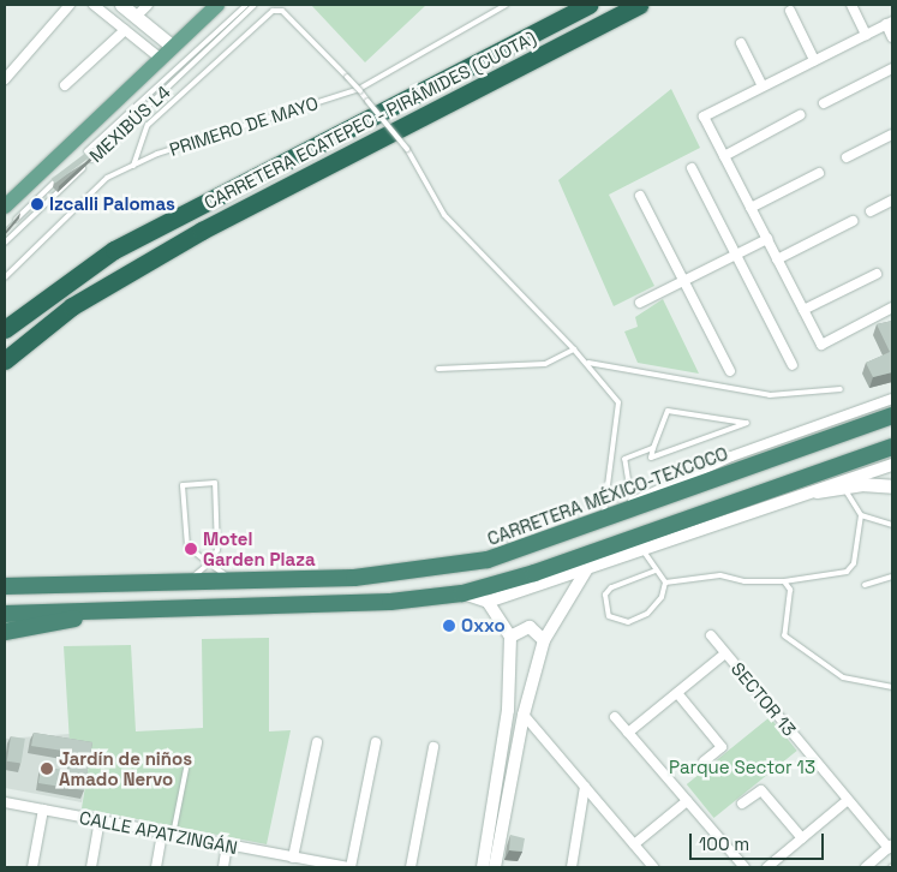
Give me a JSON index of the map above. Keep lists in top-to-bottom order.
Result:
{
  "streets": {
    "highway": ["CARRETERA ECATEPEC - PIRÁMIDES (CUOTA)", "CARRETERA MÉXICO-TEXCOCO"],
    "street": ["SECTOR 13", "CALLE APATZINGÁN"],
    "lane": ["MEXIBÚS L4", "PRIMERO DE MAYO"]
  },
  "parks": ["Parque Sector 13"],
  "places": [
    "Izcalli Palomas",
    "Motel Garden Plaza",
    "Oxxo",
    "Jardín de niños Amado Nervo"
  ],
  "scale_bar": "100 m"
}
